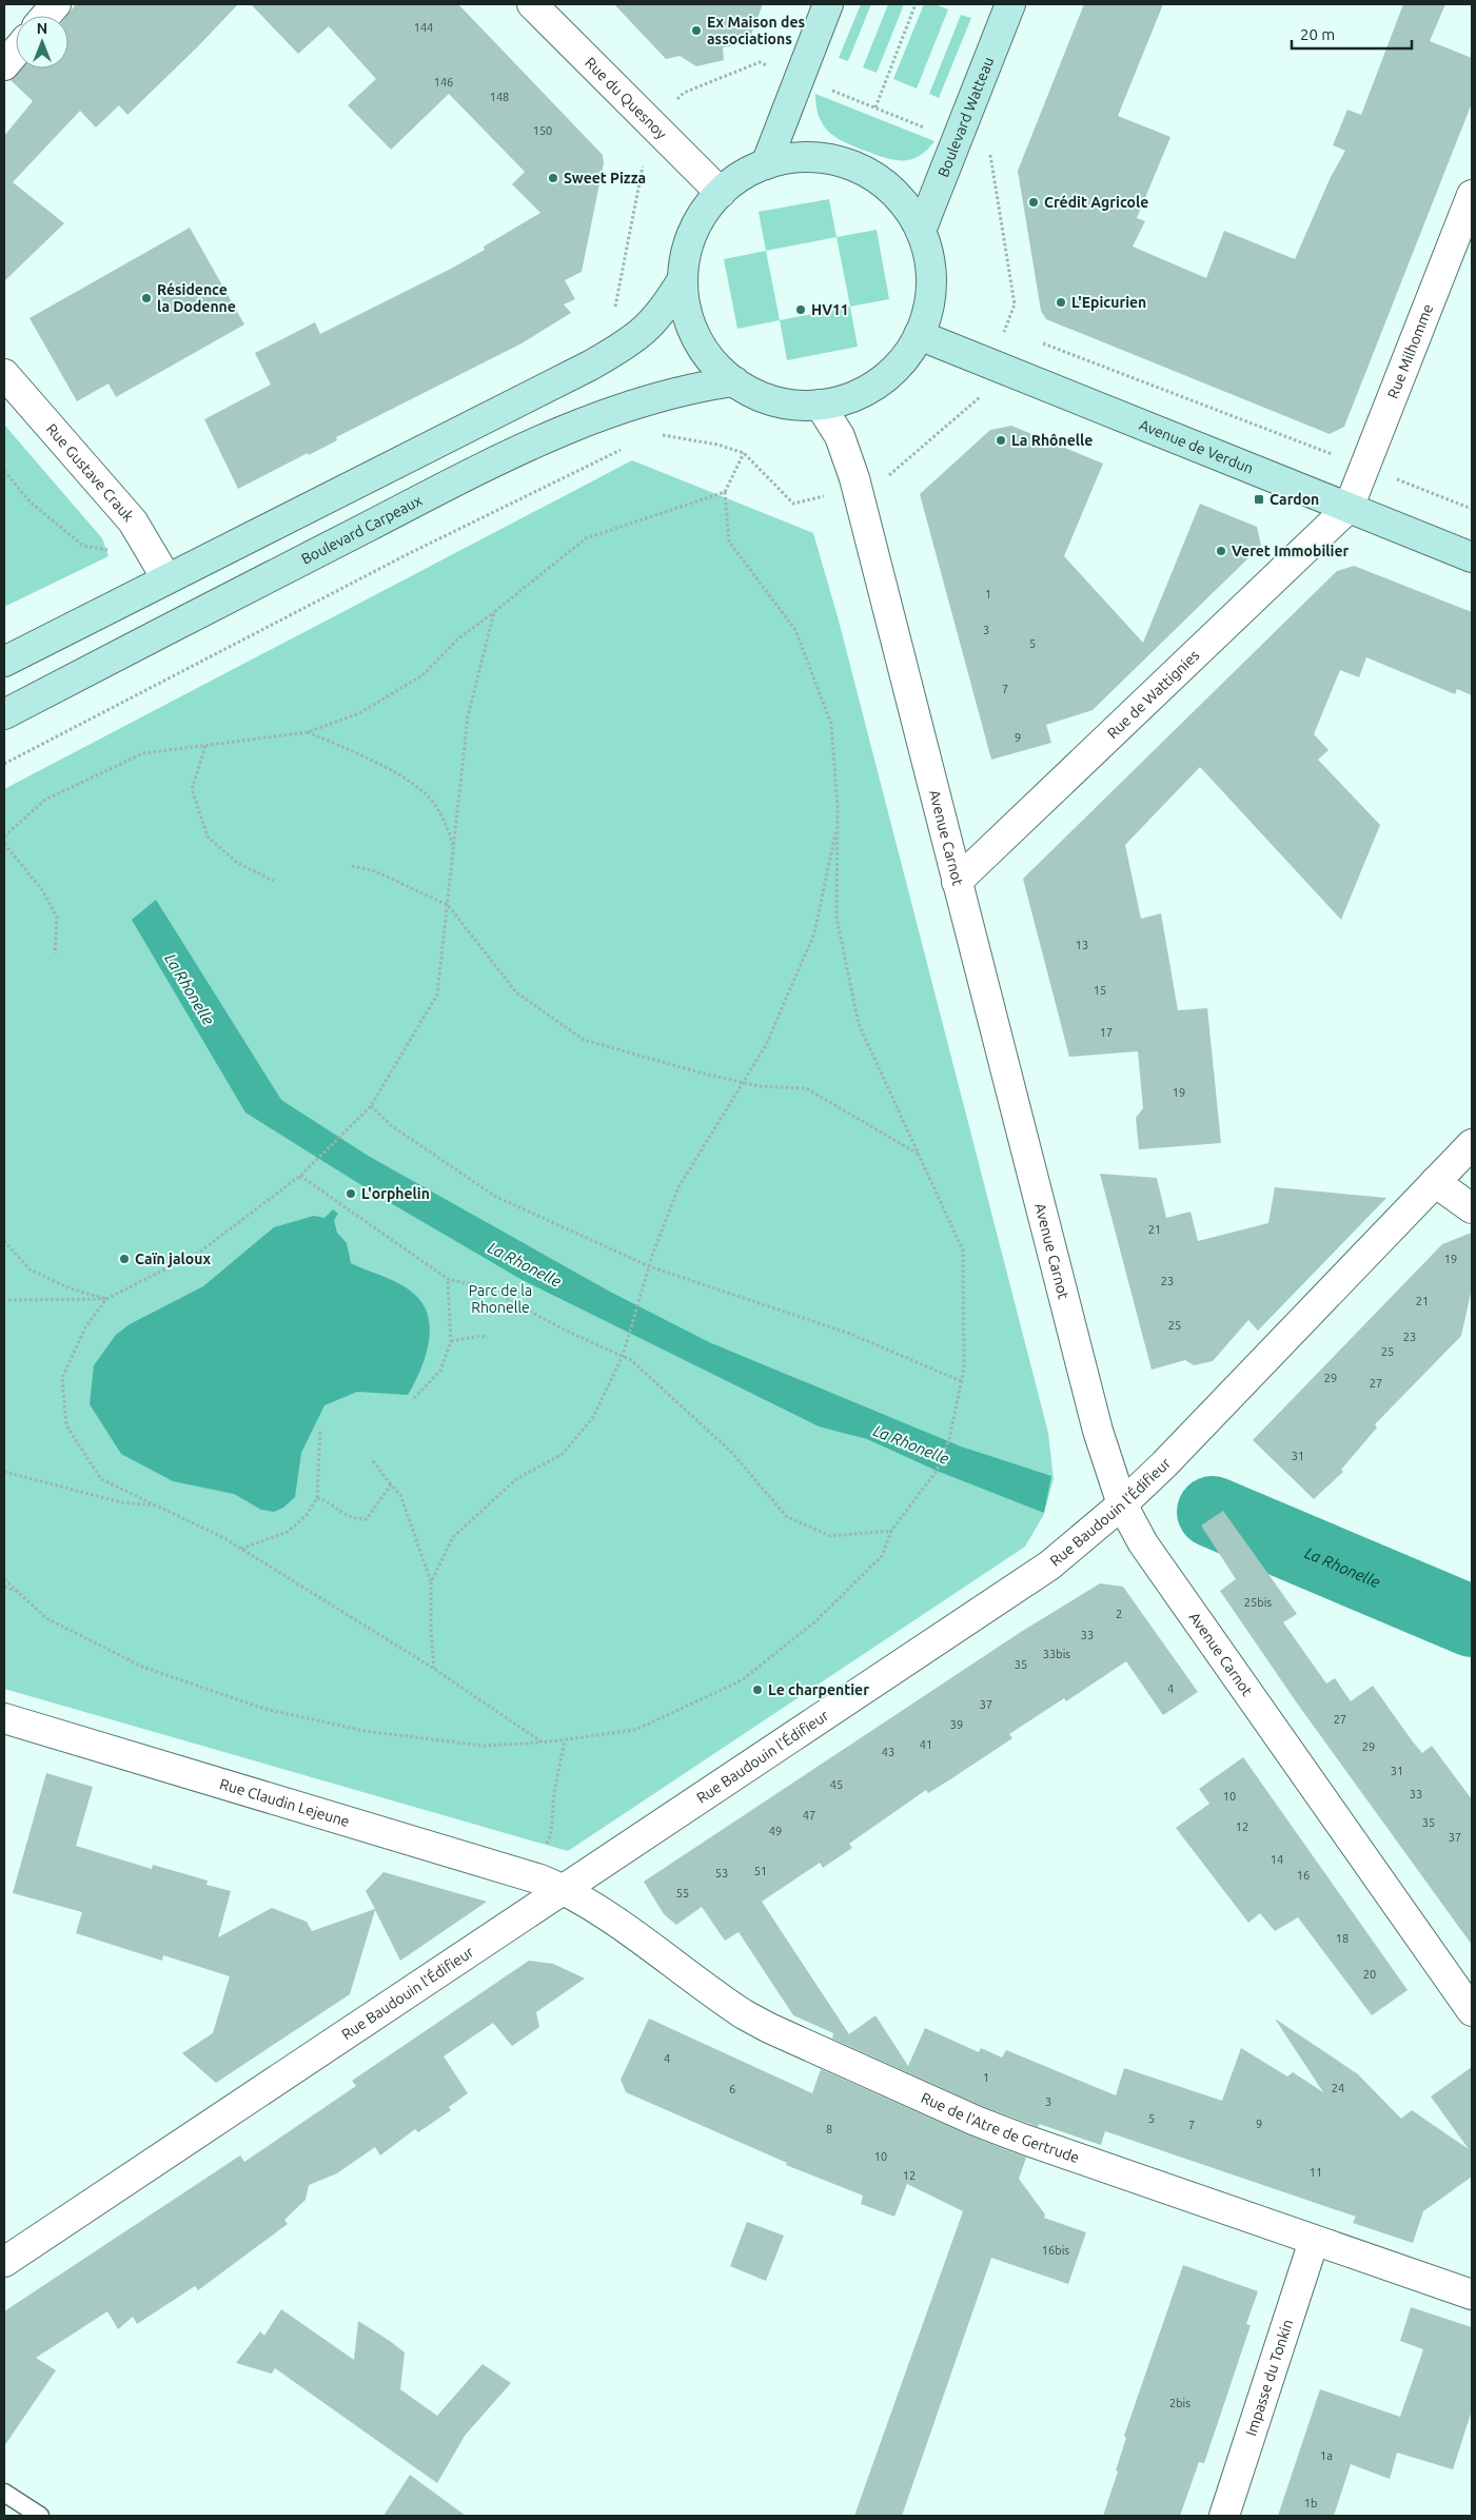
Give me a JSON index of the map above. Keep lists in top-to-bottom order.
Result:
{
  "streets": {
    "main road": ["Boulevard Watteau", "Avenue de Verdun", "Boulevard Carpeaux"],
    "street": [
      "Rue du Quesnoy",
      "Rue Milhomme",
      "Rue Gustave Crauk",
      "Rue de Wattignies",
      "Avenue Carnot",
      "Rue Baudouin l'Édifieur",
      "Rue Claudin Lejeune",
      "Rue de l'Atre de Gertrude",
      "Impasse du Tonkin"
    ]
  },
  "crossings": [
    ["Rue Milhomme", "Avenue de Verdun"],
    ["Rue Milhomme", "Rue de Wattignies"],
    ["Avenue de Verdun", "Rue de Wattignies"],
    ["Rue de Wattignies", "Avenue Carnot"],
    ["Avenue Carnot", "Rue Baudouin l'Édifieur"],
    ["Rue Baudouin l'Édifieur", "Rue Claudin Lejeune"],
    ["Rue Baudouin l'Édifieur", "Rue de l'Atre de Gertrude"],
    ["Rue Claudin Lejeune", "Rue de l'Atre de Gertrude"],
    ["Rue de l'Atre de Gertrude", "Impasse du Tonkin"]
  ],
  "water": ["La Rhonelle"],
  "parks": ["Parc de la Rhonelle"],
  "places": {
    "other": [
      "Ex Maison des associations",
      "Sweet Pizza",
      "Crédit Agricole",
      "Résidence la Dodenne",
      "L'Epicurien",
      "HV11",
      "La Rhônelle",
      "Veret Immobilier",
      "L'orphelin",
      "Caïn jaloux",
      "Le charpentier"
    ],
    "transit": ["Cardon"]
  },
  "house_numbers": [
    "144",
    "146",
    "148",
    "150",
    "1",
    "3",
    "5",
    "7",
    "9",
    "13",
    "15",
    "17",
    "19",
    "21",
    "19",
    "23",
    "21",
    "25",
    "23",
    "25",
    "29",
    "27",
    "31",
    "25bis",
    "2",
    "33",
    "33bis",
    "35",
    "4",
    "37",
    "27",
    "39",
    "41",
    "29",
    "43",
    "31",
    "45",
    "33",
    "10",
    "47",
    "35",
    "12",
    "49",
    "37",
    "14",
    "51",
    "53",
    "16",
    "55",
    "18",
    "20",
    "4",
    "1",
    "24",
    "6",
    "3",
    "5",
    "9",
    "7",
    "8",
    "10",
    "11",
    "12",
    "16bis",
    "2bis",
    "1a",
    "1b"
  ],
  "scale_bar": "20 m",
  "north": "top"
}
